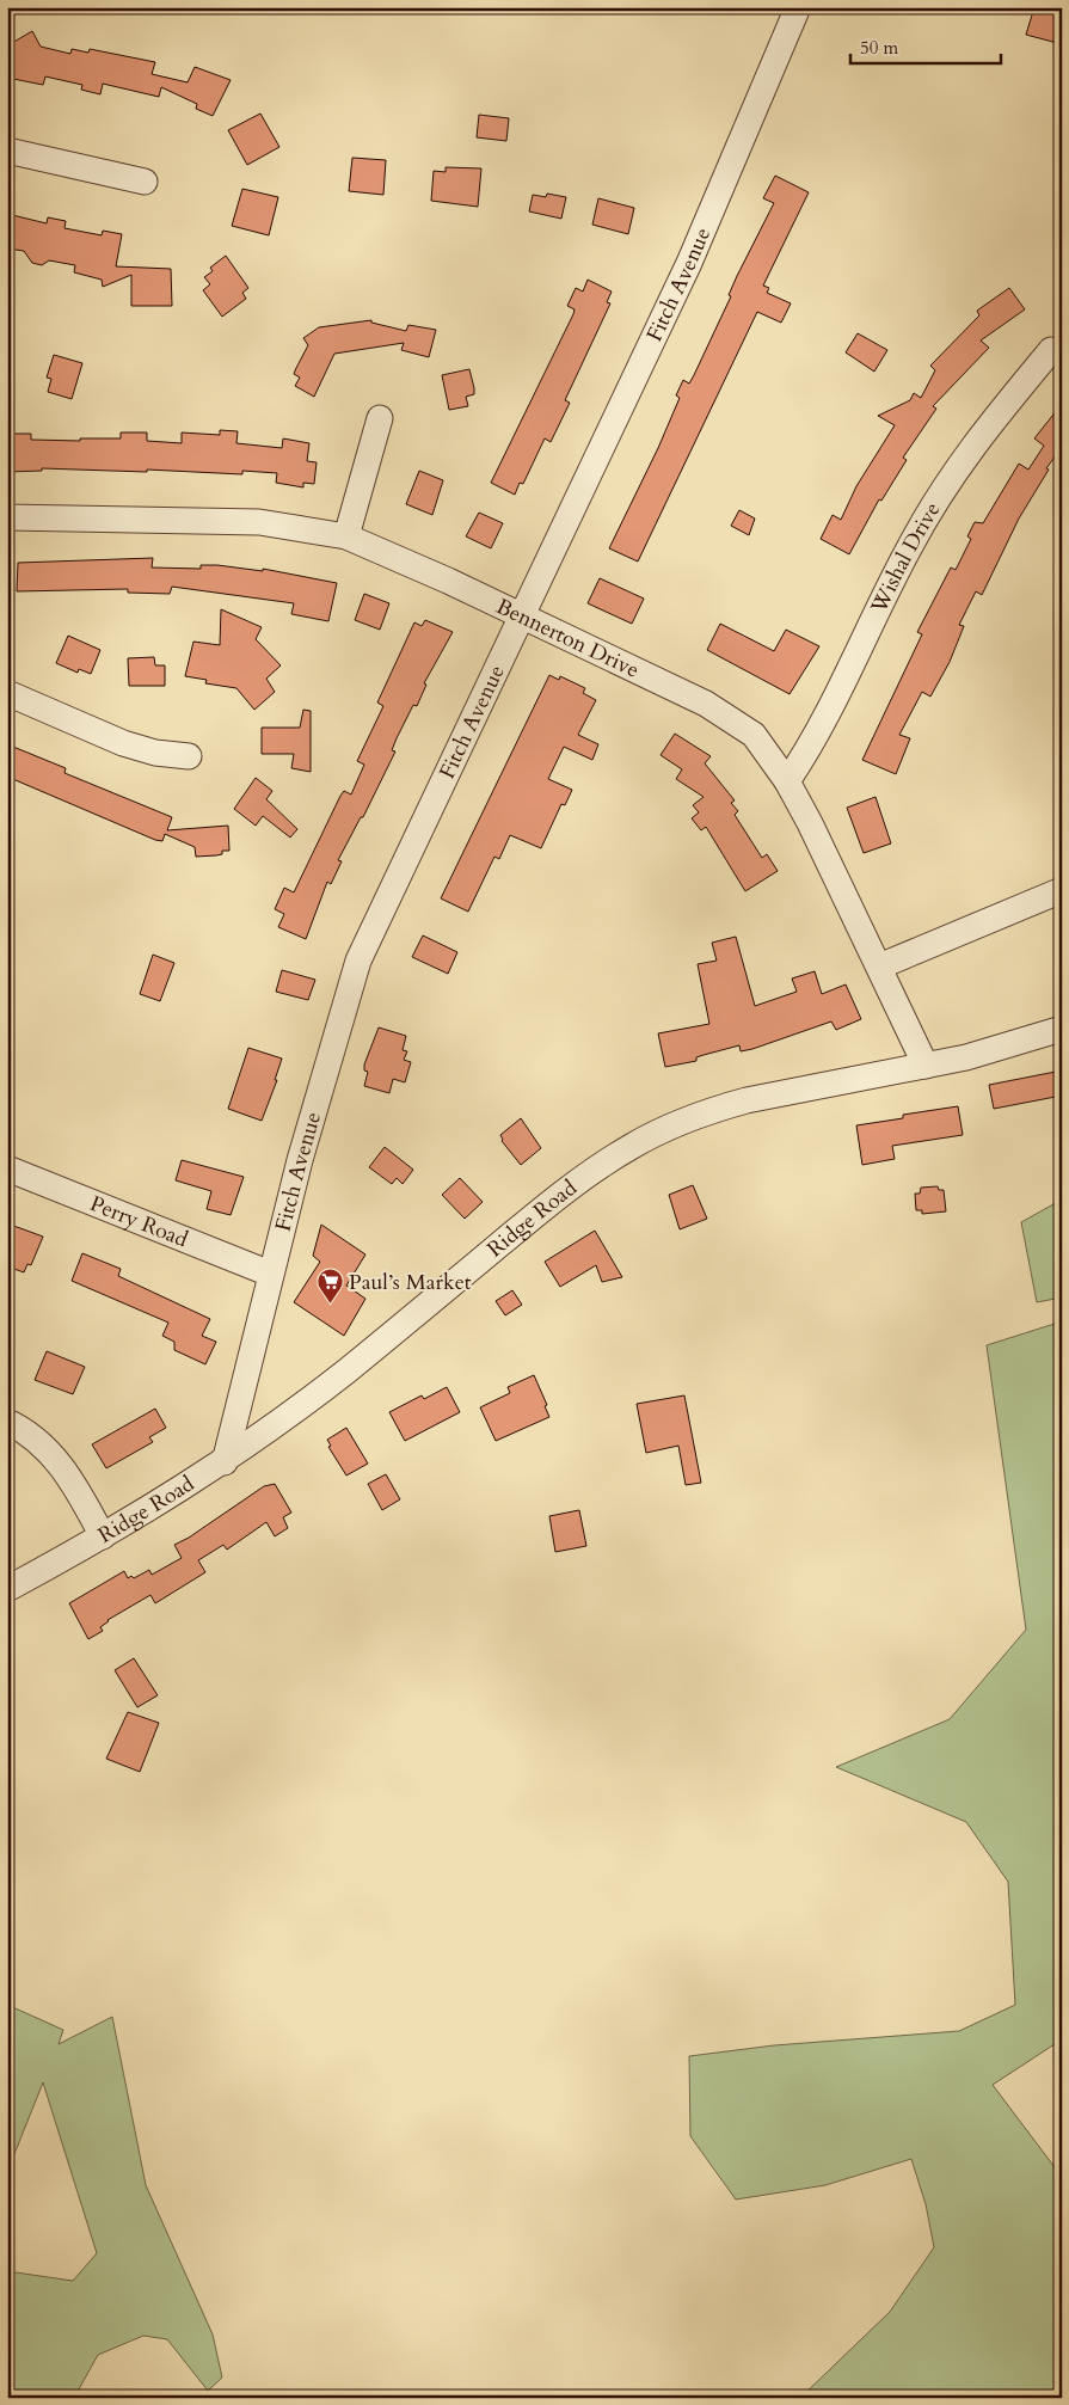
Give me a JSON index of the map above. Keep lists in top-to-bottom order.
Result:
{
  "streets": {
    "street": [
      "Fitch Avenue",
      "Wishal Drive",
      "Bennerton Drive",
      "Ridge Road",
      "Perry Road"
    ]
  },
  "crossings": [
    ["Fitch Avenue", "Bennerton Drive"],
    ["Fitch Avenue", "Ridge Road"],
    ["Fitch Avenue", "Perry Road"],
    ["Wishal Drive", "Bennerton Drive"],
    ["Bennerton Drive", "Ridge Road"]
  ],
  "places": {
    "supermarket": ["Paul’s Market"]
  },
  "scale_bar": "50 m"
}
